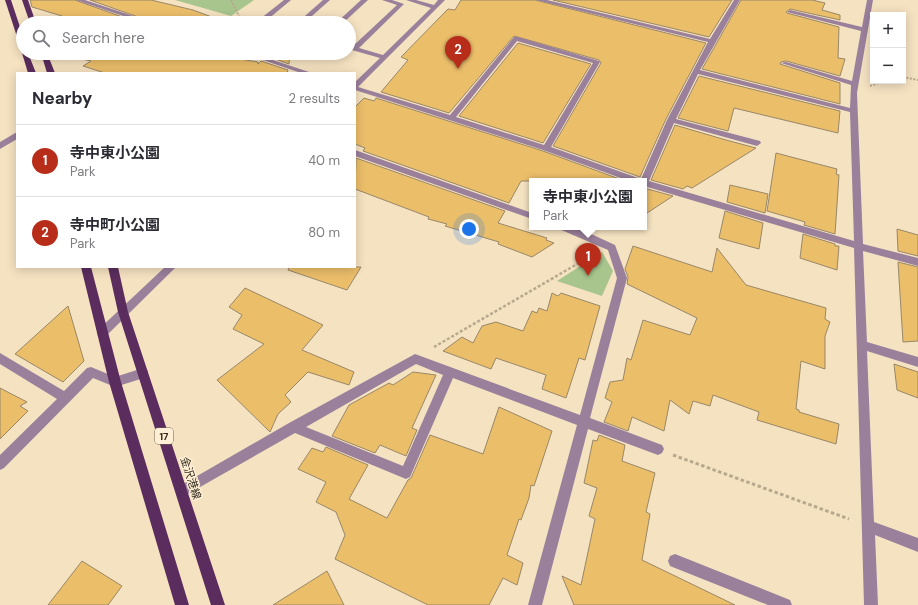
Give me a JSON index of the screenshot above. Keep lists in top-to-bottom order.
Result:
{
  "streets": {
    "main road": ["17", "金沢港線"]
  },
  "page": {
    "map_buttons": ["+", "−"],
    "search": "Search here",
    "pins": ["2", "1"],
    "heading": ["Nearby", "2 results"],
    "list": [
      {
        "mark": "1",
        "name": "寺中東小公園",
        "note": "Park",
        "value": "40 m"
      },
      {
        "mark": "2",
        "name": "寺中町小公園",
        "note": "Park",
        "value": "80 m"
      }
    ],
    "popup": ["寺中東小公園", "Park"]
  }
}
